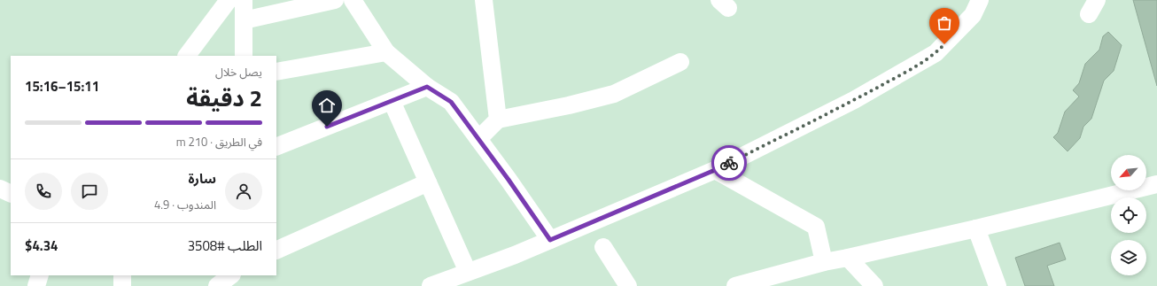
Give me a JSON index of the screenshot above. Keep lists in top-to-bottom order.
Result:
{
  "north": "bottom left",
  "page": {
    "heading": ["2 دقيقة", "يصل خلال", "15:11–15:16"],
    "panel": [
      "سارة",
      "المندوب · 4.9",
      "الطلب #3508",
      "$4.34"
    ],
    "bar": "في الطريق · 210 m"
  }
}
